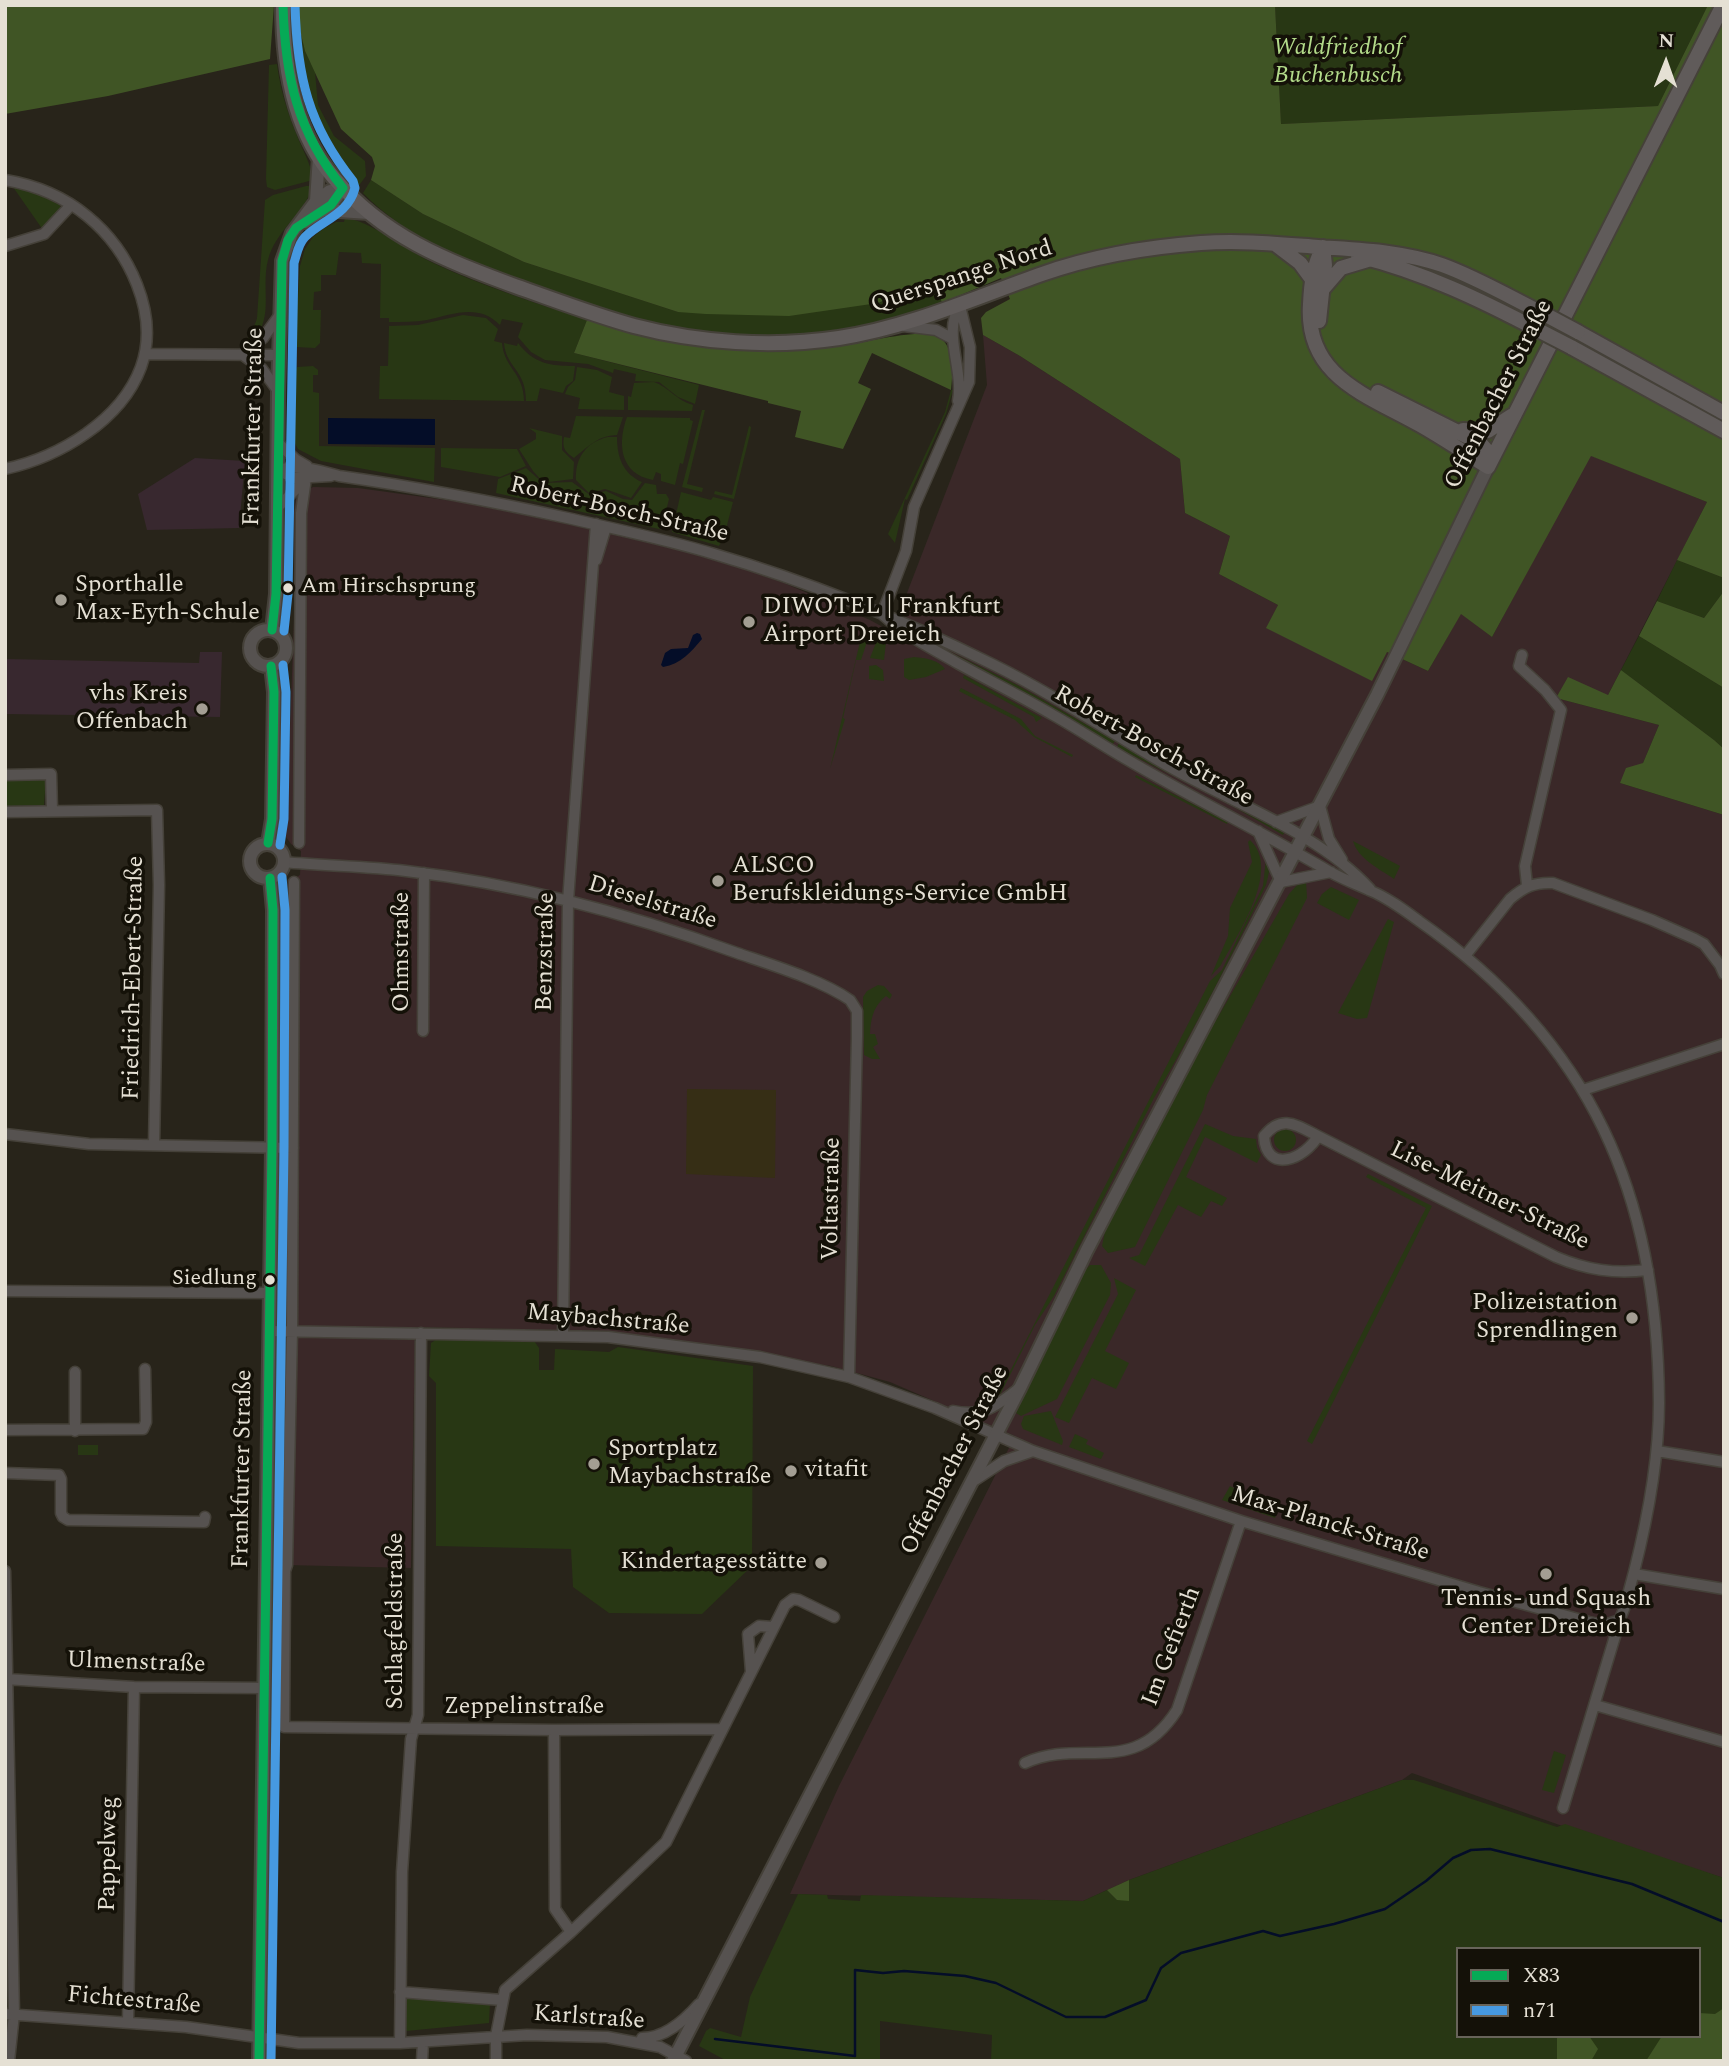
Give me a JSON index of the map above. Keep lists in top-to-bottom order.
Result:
{
  "streets": {
    "main road": ["Querspange Nord", "Offenbacher Straße"],
    "street": [
      "Frankfurter Straße",
      "Robert-Bosch-Straße",
      "Dieselstraße",
      "Ohmstraße",
      "Benzstraße",
      "Friedrich-Ebert-Straße",
      "Lise-Meitner-Straße",
      "Voltastraße",
      "Maybachstraße",
      "Max-Planck-Straße",
      "Schlagfeldstraße",
      "Im Gefierth",
      "Ulmenstraße",
      "Zeppelinstraße",
      "Pappelweg",
      "Fichtestraße",
      "Karlstraße"
    ]
  },
  "crossings": [
    ["Querspange Nord", "Frankfurter Straße"],
    ["Offenbacher Straße", "Robert-Bosch-Straße"],
    ["Offenbacher Straße", "Maybachstraße"],
    ["Offenbacher Straße", "Max-Planck-Straße"],
    ["Offenbacher Straße", "Karlstraße"],
    ["Frankfurter Straße", "Robert-Bosch-Straße"],
    ["Frankfurter Straße", "Dieselstraße"],
    ["Frankfurter Straße", "Maybachstraße"],
    ["Frankfurter Straße", "Ulmenstraße"],
    ["Frankfurter Straße", "Zeppelinstraße"],
    ["Frankfurter Straße", "Fichtestraße"],
    ["Robert-Bosch-Straße", "Benzstraße"],
    ["Dieselstraße", "Ohmstraße"],
    ["Dieselstraße", "Benzstraße"],
    ["Dieselstraße", "Voltastraße"],
    ["Benzstraße", "Maybachstraße"],
    ["Voltastraße", "Maybachstraße"],
    ["Maybachstraße", "Max-Planck-Straße"],
    ["Maybachstraße", "Schlagfeldstraße"],
    ["Max-Planck-Straße", "Im Gefierth"],
    ["Schlagfeldstraße", "Zeppelinstraße"],
    ["Ulmenstraße", "Pappelweg"],
    ["Pappelweg", "Fichtestraße"]
  ],
  "parks": ["Waldfriedhof Buchenbusch"],
  "places": [
    "Am Hirschsprung",
    "Sporthalle Max-Eyth-Schule",
    "DIWOTEL | Frankfurt Airport Dreieich",
    "vhs Kreis Offenbach",
    "ALSCO Berufskleidungs-Service GmbH",
    "Siedlung",
    "Polizeistation Sprendlingen",
    "Sportplatz Maybachstraße",
    "vitafit",
    "Kindertagesstätte",
    "Tennis- und Squash Center Dreieich"
  ],
  "lines": ["transit line X83", "transit line n71"],
  "legend": ["X83", "n71"],
  "north": "top"
}
